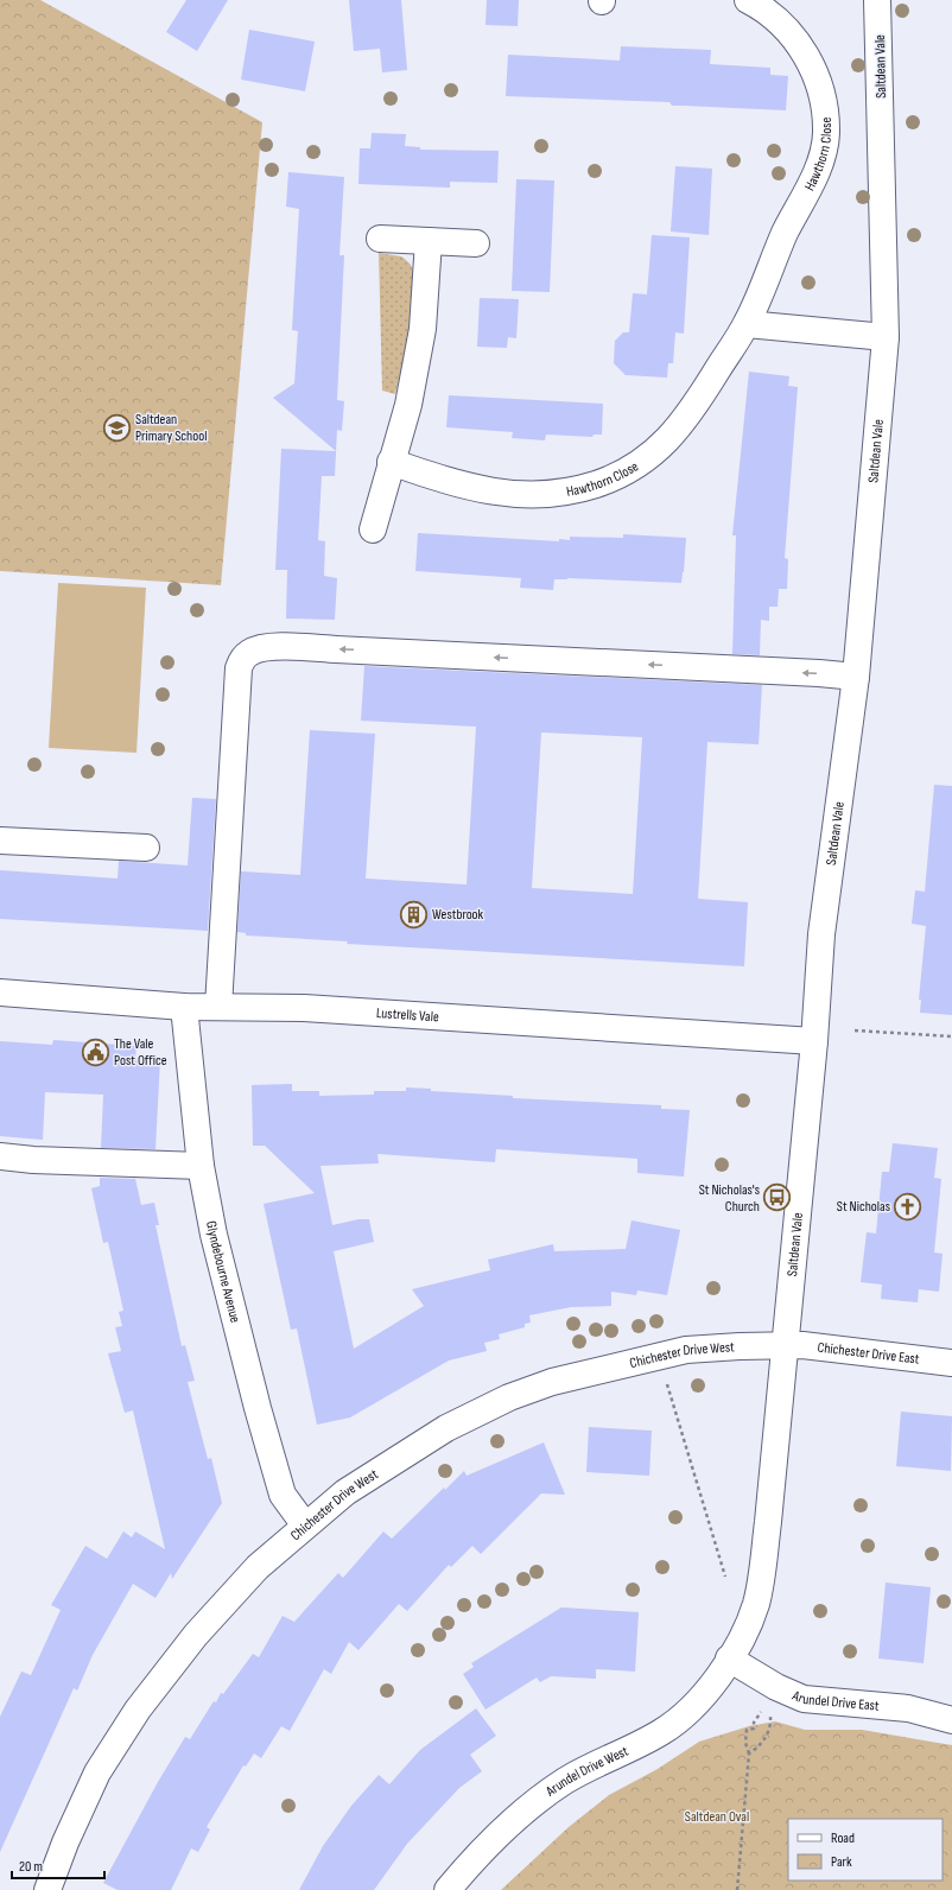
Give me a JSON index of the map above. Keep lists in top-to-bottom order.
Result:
{
  "streets": {
    "street": [
      "Saltdean Vale",
      "Hawthorn Close",
      "Lustrells Vale",
      "Glyndebourne Avenue",
      "Chichester Drive East",
      "Chichester Drive West",
      "Arundel Drive East",
      "Arundel Drive West"
    ]
  },
  "crossings": [
    ["Saltdean Vale", "Lustrells Vale"],
    ["Saltdean Vale", "Chichester Drive East"],
    ["Saltdean Vale", "Chichester Drive West"],
    ["Saltdean Vale", "Arundel Drive East"],
    ["Saltdean Vale", "Arundel Drive West"],
    ["Lustrells Vale", "Glyndebourne Avenue"],
    ["Glyndebourne Avenue", "Chichester Drive West"],
    ["Chichester Drive East", "Chichester Drive West"],
    ["Arundel Drive East", "Arundel Drive West"]
  ],
  "parks": ["Saltdean Oval"],
  "places": {
    "school or university": ["Saltdean Primary School"],
    "building": ["Westbrook"],
    "public building": ["The Vale Post Office"],
    "bus stop": ["St Nicholas's Church"],
    "church": ["St Nicholas"]
  },
  "legend": ["Road", "Park"],
  "scale_bar": "20 m"
}
